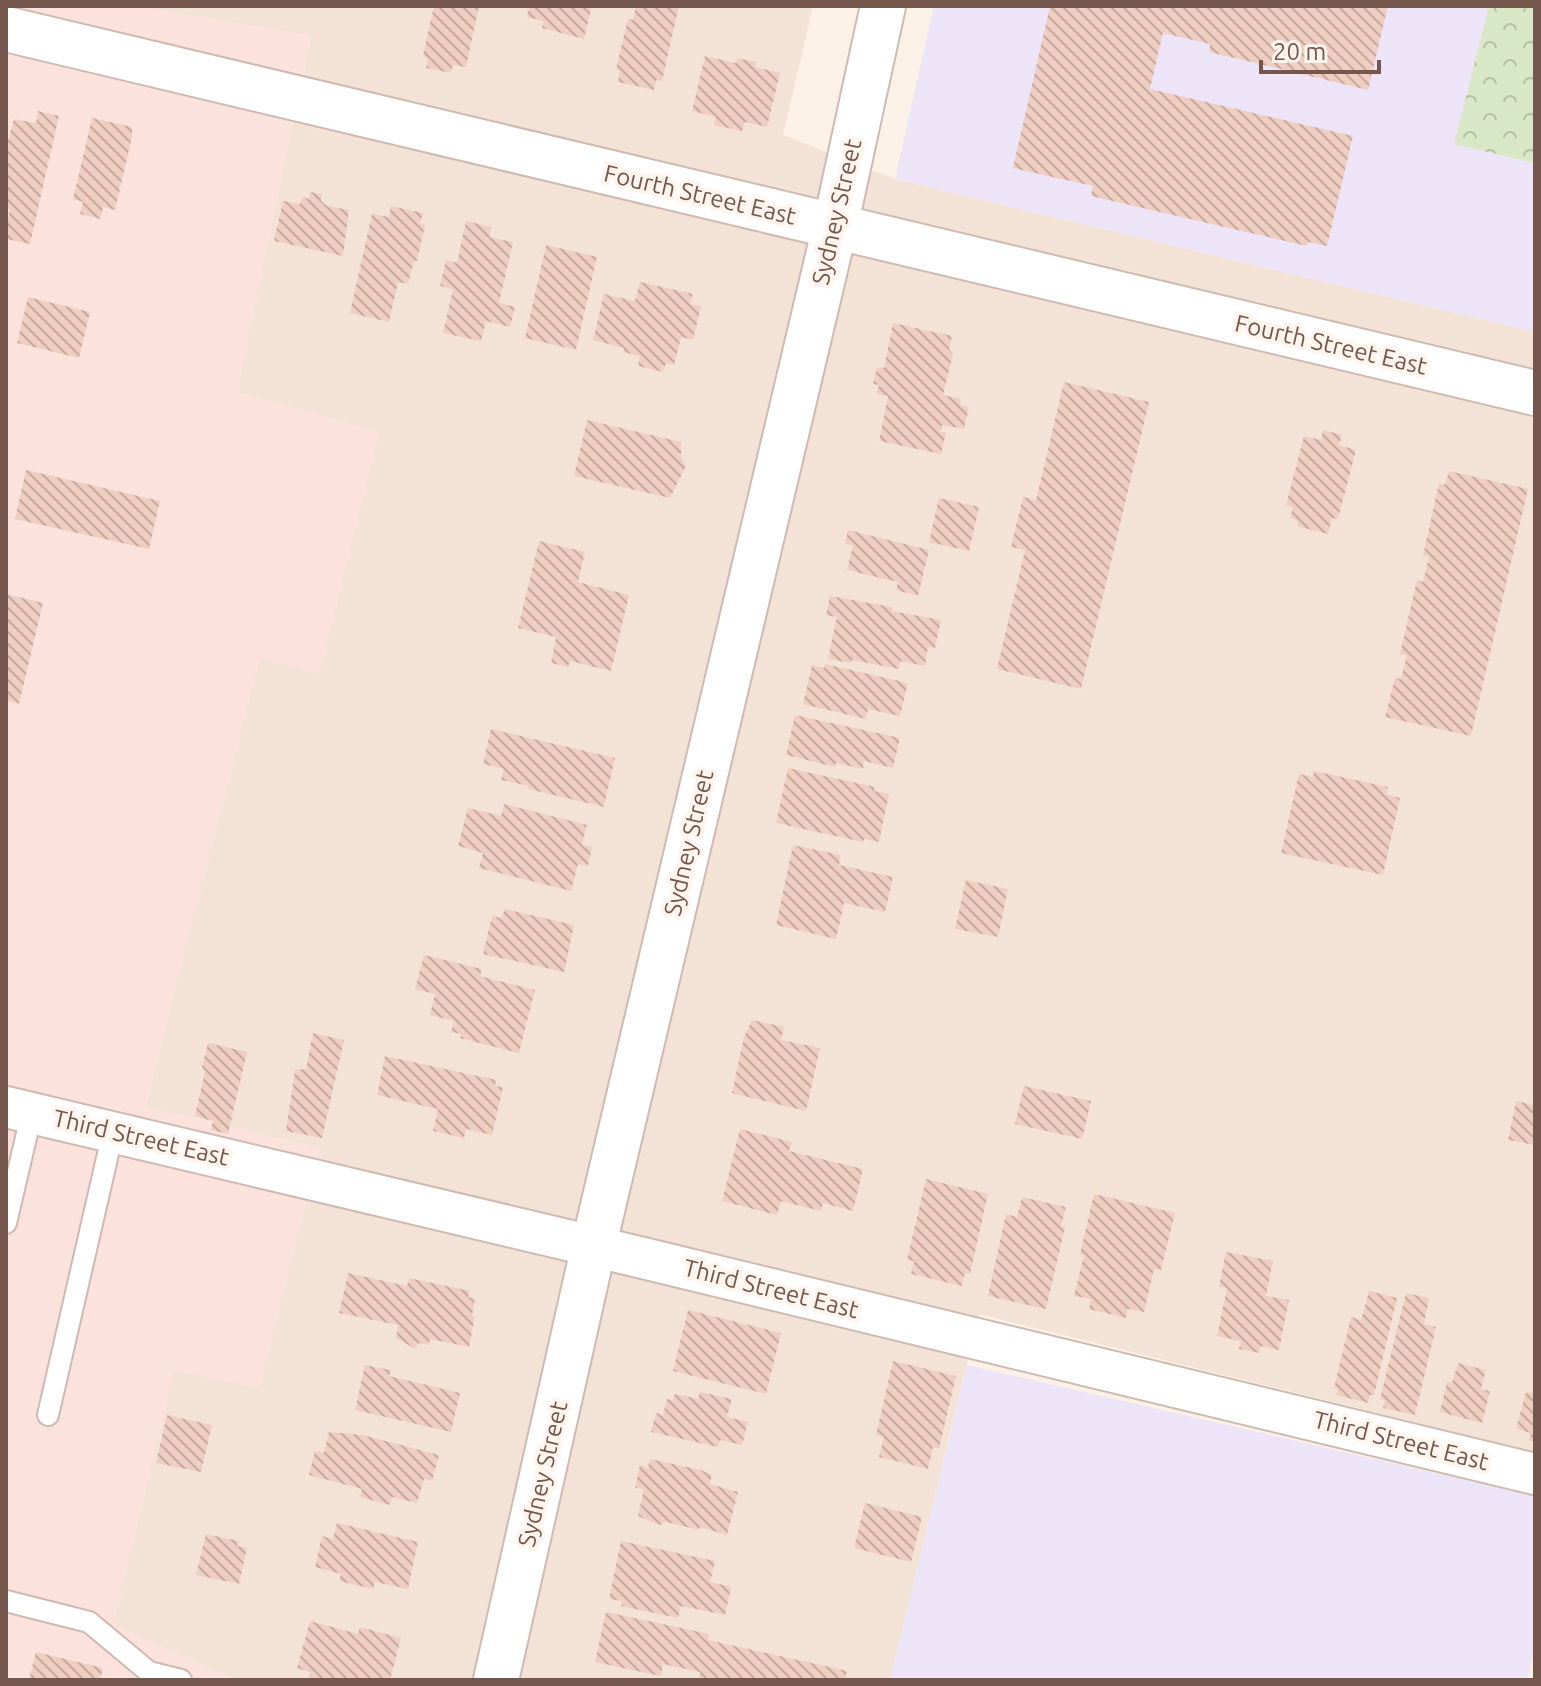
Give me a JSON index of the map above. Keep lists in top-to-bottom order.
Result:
{
  "streets": {
    "street": ["Fourth Street East", "Sydney Street", "Third Street East"]
  },
  "crossings": [
    ["Fourth Street East", "Sydney Street"],
    ["Sydney Street", "Third Street East"]
  ],
  "scale_bar": "20 m"
}
